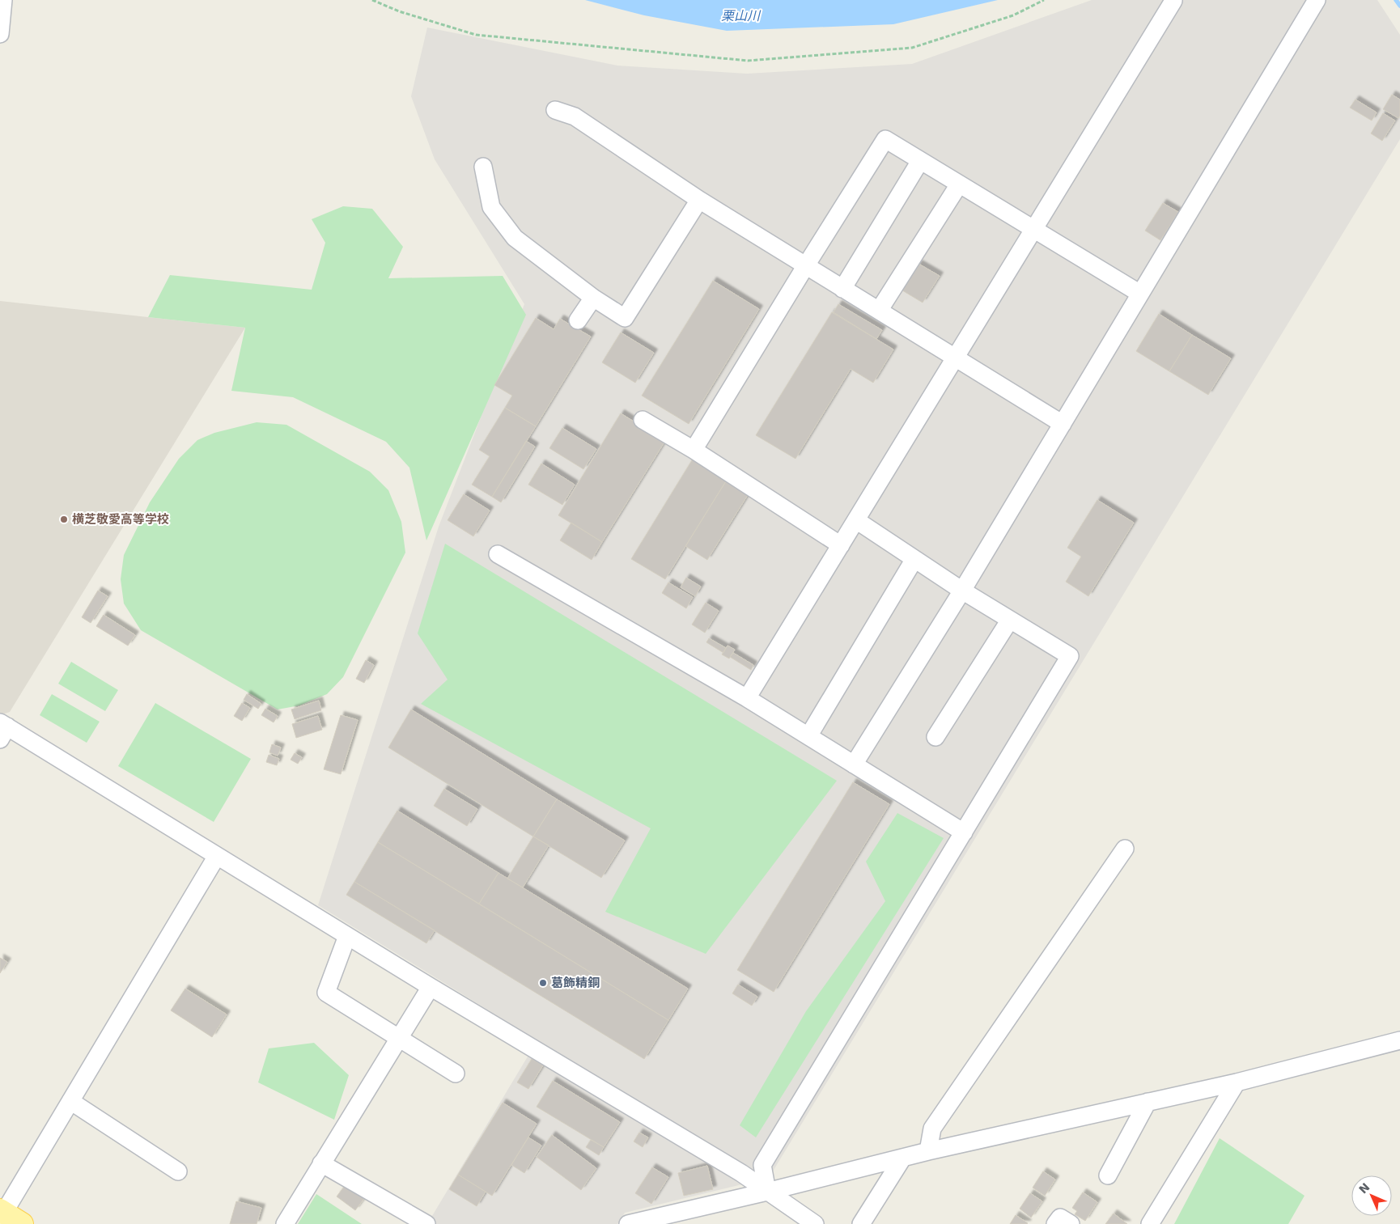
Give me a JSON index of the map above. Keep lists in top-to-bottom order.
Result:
{
  "water": ["栗山川"],
  "places": ["横芝敬愛高等学校", "葛飾精銅"],
  "north": "top left"
}
